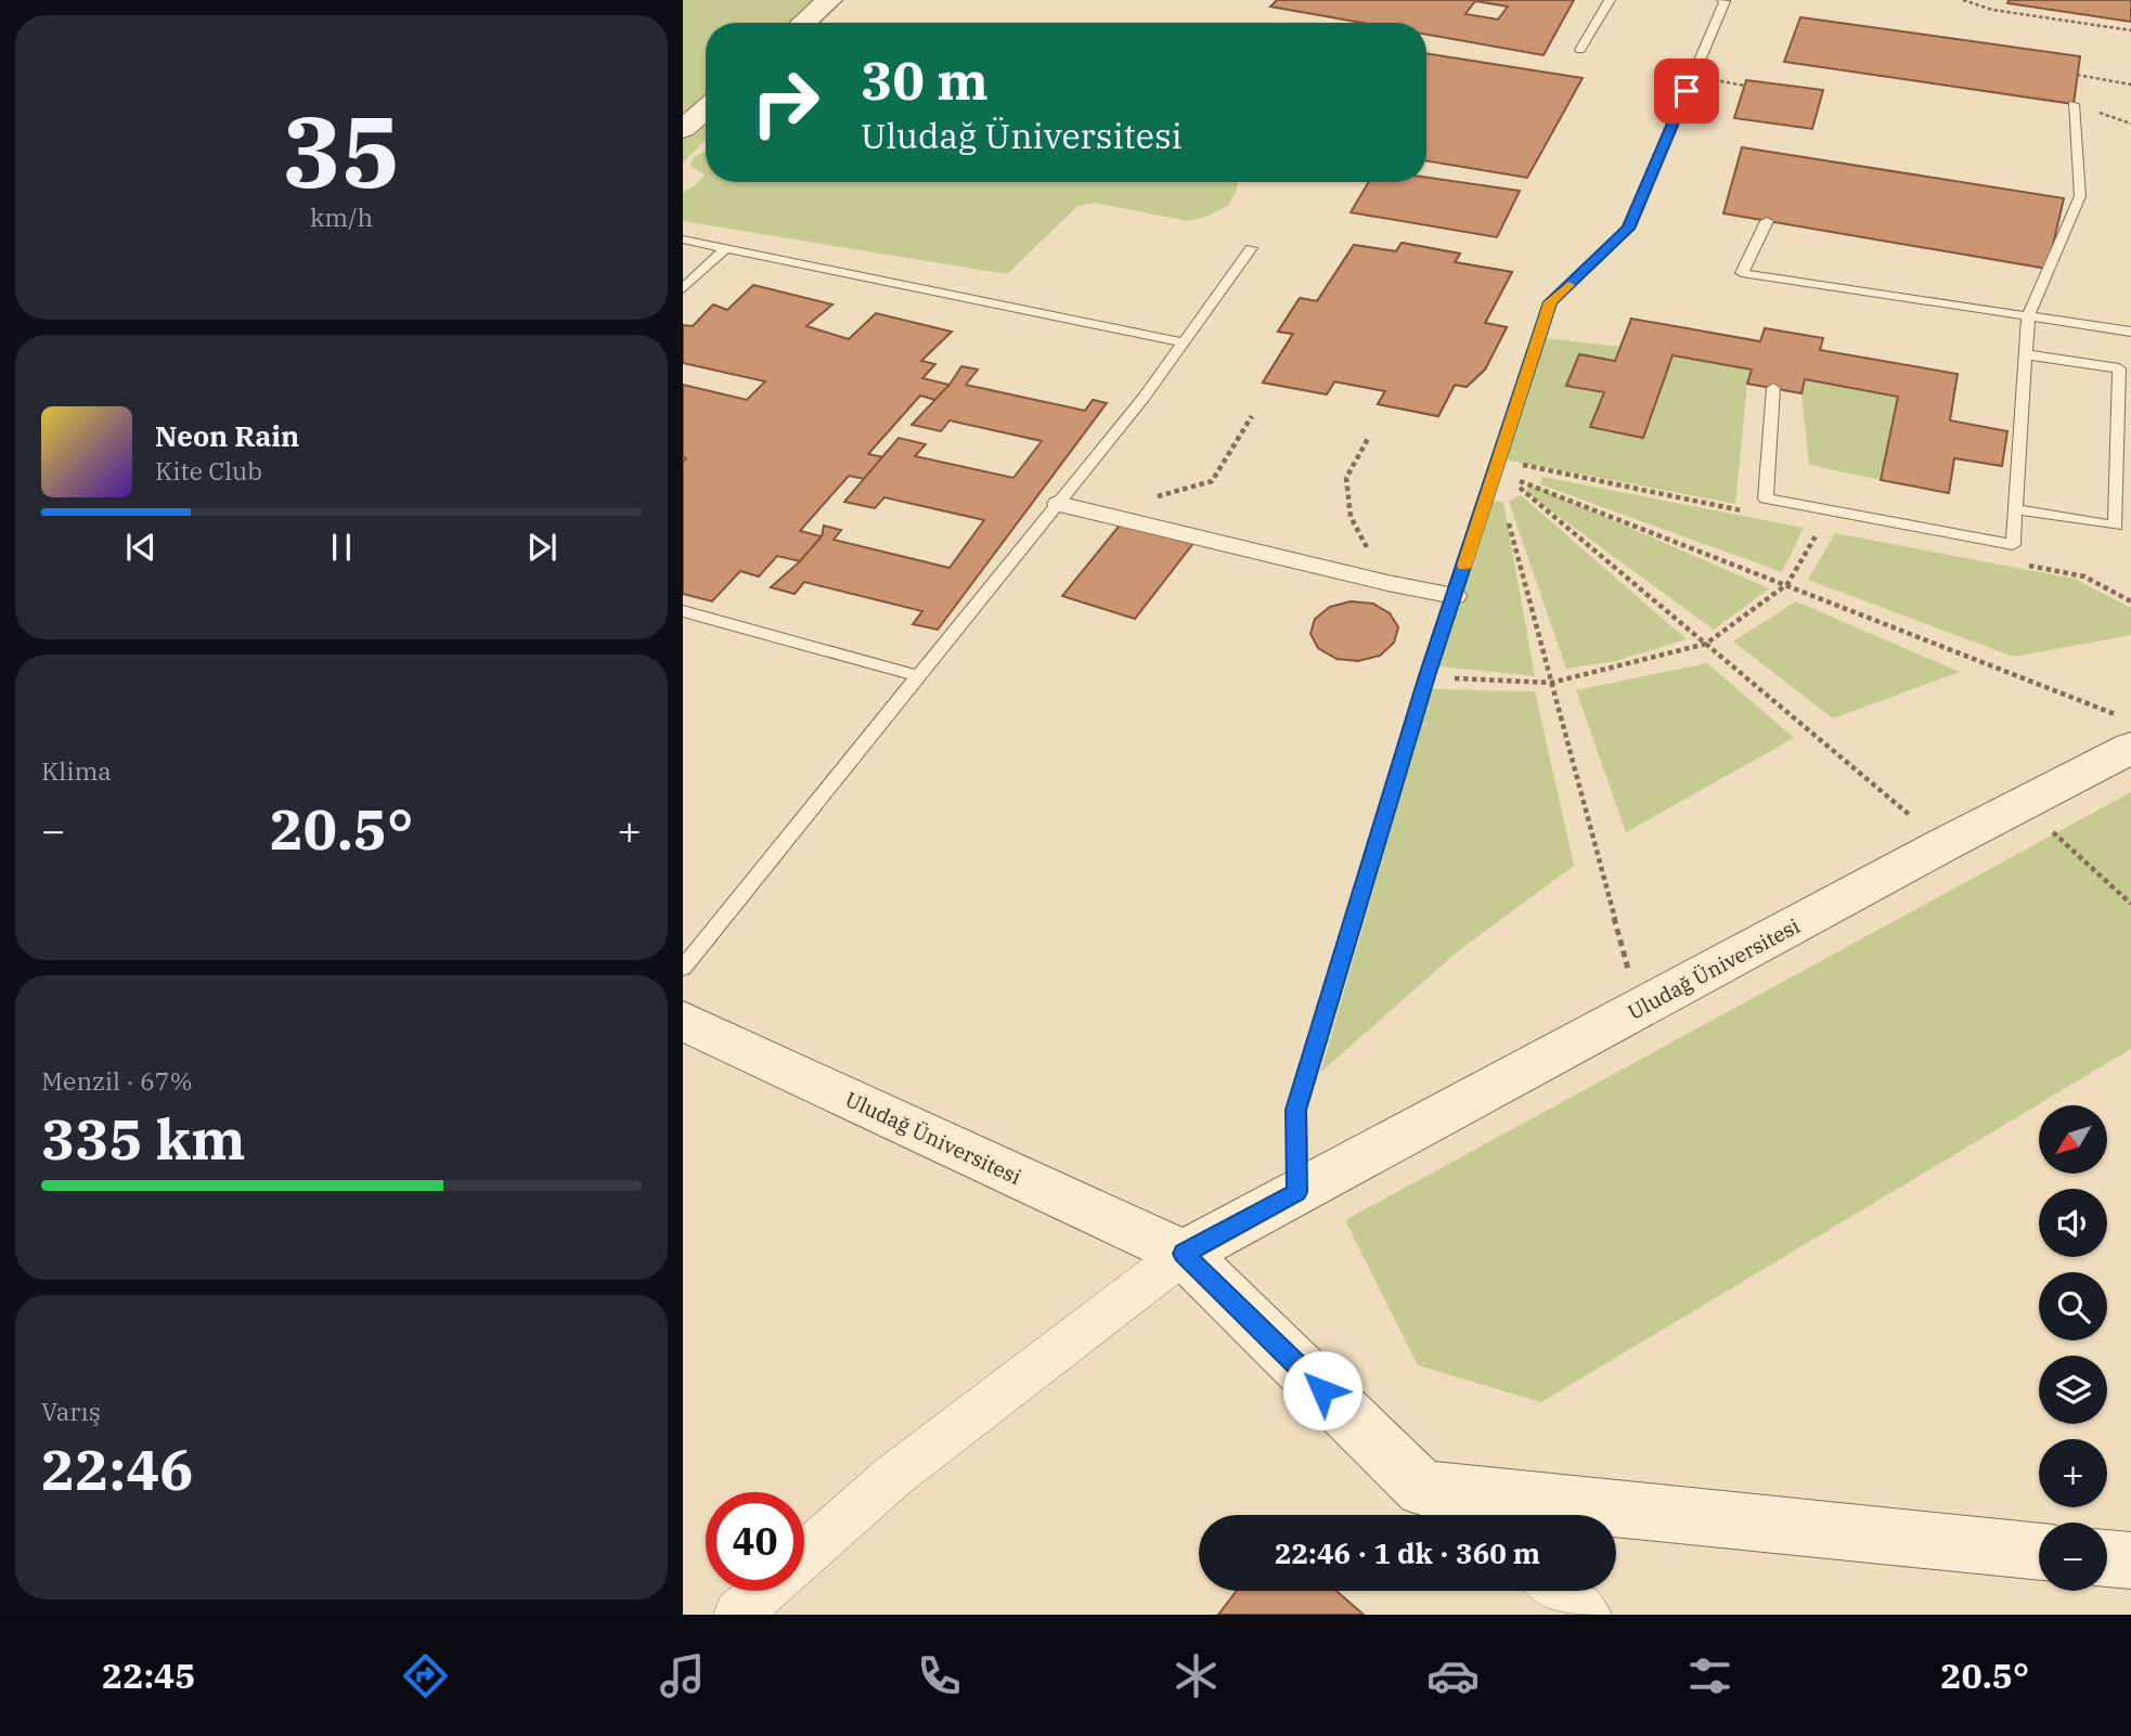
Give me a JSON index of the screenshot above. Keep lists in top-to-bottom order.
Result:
{
  "streets": {
    "street": ["Uludağ Üniversitesi"]
  },
  "north": "bottom left",
  "page": {
    "tile": [
      ["35", "km/h"],
      "Klima",
      ["Menzil · 67%", "335 km"],
      ["Varış", "22:46"]
    ],
    "turn": ["30 m", "Uludağ Üniversitesi"],
    "song": ["Neon Rain", "Kite Club"],
    "heat": ["−", "20.5°", "+"],
    "map_buttons": ["+", "−"],
    "limit": "40",
    "trip": "22:46 · 1 dk · 360 m",
    "tabs": ["22:45", "20.5°"]
  }
}
